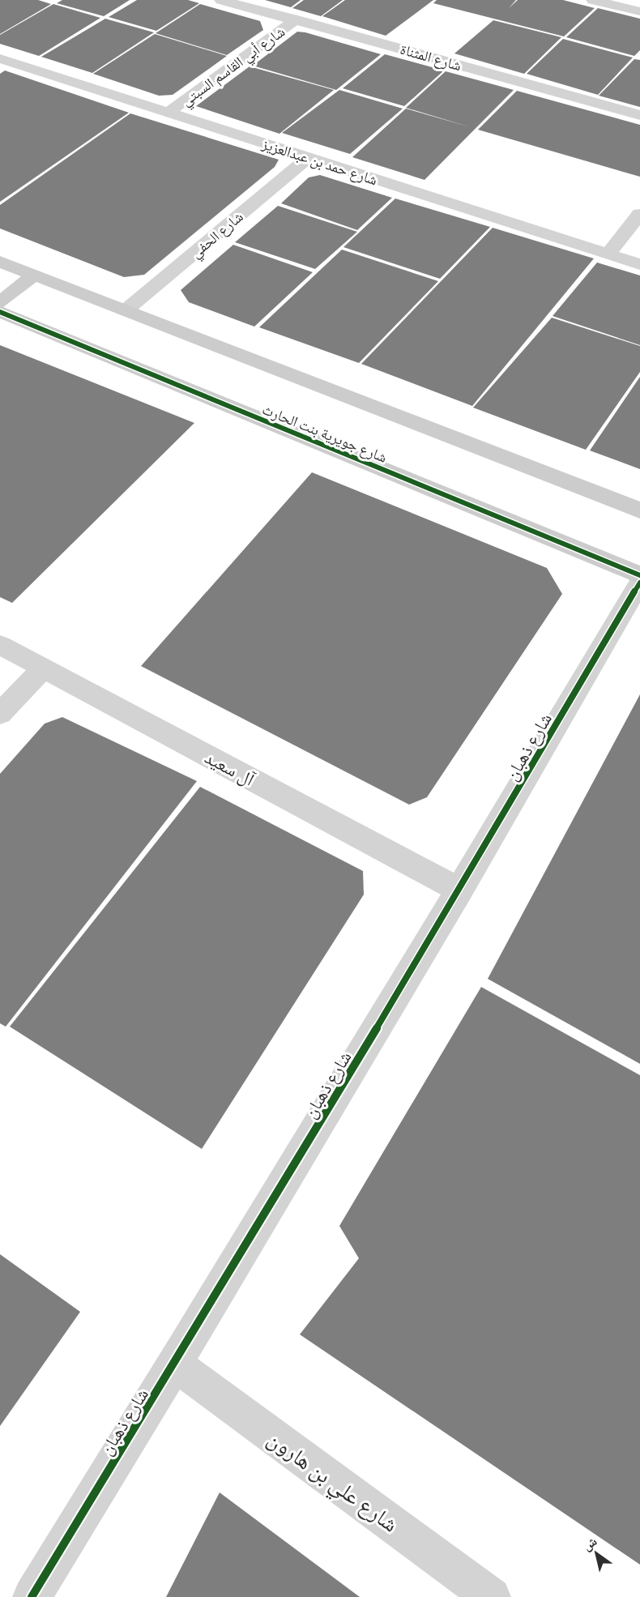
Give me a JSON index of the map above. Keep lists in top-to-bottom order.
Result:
{
  "streets": {
    "street": [
      "شارع المثناة",
      "شارع أبي القاسم السبتي",
      "شارع حمد بن عبدالعزيز",
      "شارع الحفي",
      "شارع جويرية بنت الحارث",
      "شارع ذهبان",
      "آل سعيد",
      "شارع علي بن هارون"
    ]
  },
  "crossings": [
    ["شارع المثناة", "شارع أبي القاسم السبتي"],
    ["شارع أبي القاسم السبتي", "شارع حمد بن عبدالعزيز"],
    ["شارع حمد بن عبدالعزيز", "شارع الحفي"],
    ["شارع ذهبان", "آل سعيد"],
    ["شارع ذهبان", "شارع علي بن هارون"]
  ],
  "north": "top left"
}
